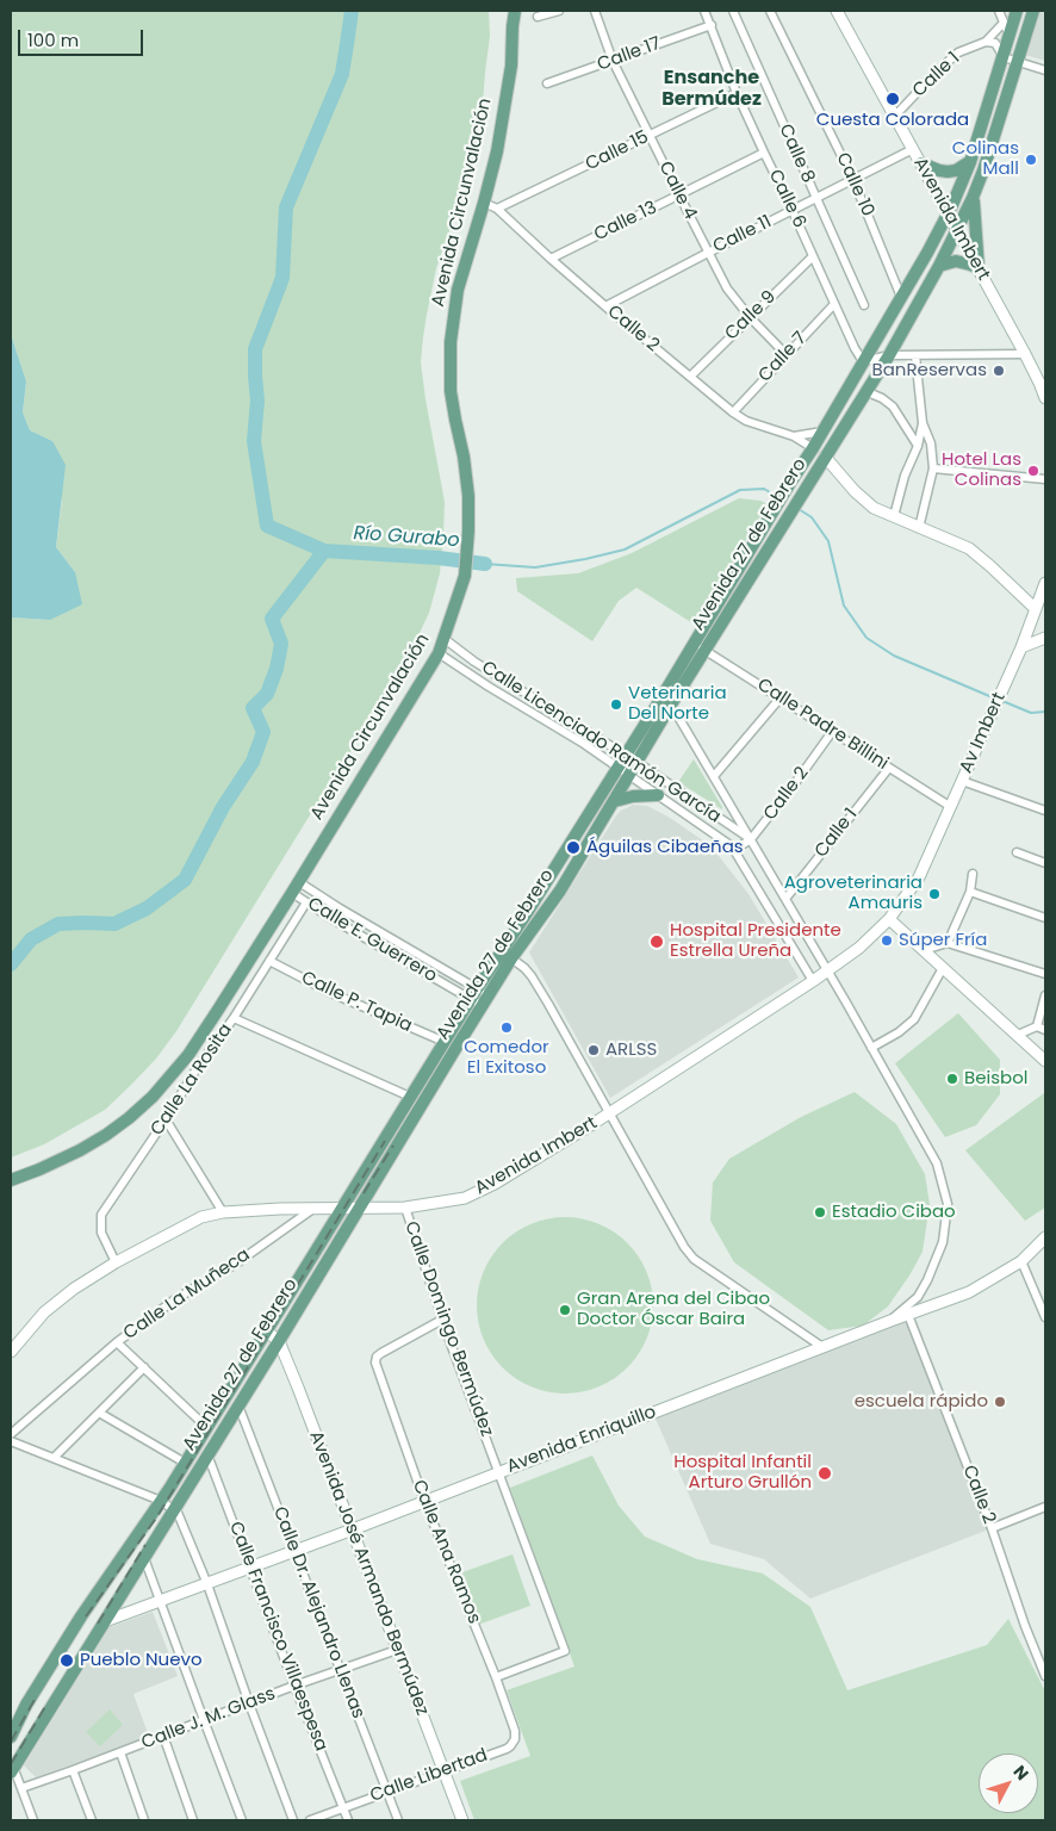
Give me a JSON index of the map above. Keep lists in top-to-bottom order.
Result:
{
  "streets": {
    "main road": ["Avenida Circunvalación", "Avenida 27 de Febrero"],
    "street": [
      "Calle 17",
      "Calle 1",
      "Calle 15",
      "Calle 8",
      "Calle 10",
      "Calle 4",
      "Calle 6",
      "Avenida Imbert",
      "Calle 13",
      "Calle 11",
      "Calle 9",
      "Calle 2",
      "Calle 7",
      "Calle Padre Billini",
      "Av Imbert",
      "Calle Licenciado Ramón García",
      "Calle E. Guerrero",
      "Calle P. Tapia",
      "Calle La Rosita",
      "Calle La Muñeca",
      "Calle Domingo Bermúdez",
      "Avenida Enriquillo",
      "Calle Ana Ramos",
      "Avenida José Armando Bermúdez",
      "Calle Dr. Alejandro Llenas",
      "Calle Francisco Villaespesa",
      "Calle J. M. Glass",
      "Calle Libertad"
    ]
  },
  "crossings": [
    ["Calle 17", "Calle 4"],
    ["Calle 17", "Calle 6"],
    ["Calle 1", "Avenida Imbert"],
    ["Calle 1", "Calle Padre Billini"],
    ["Calle 1", "Calle Licenciado Ramón García"],
    ["Calle 15", "Calle 4"],
    ["Calle 15", "Calle 6"],
    ["Calle 15", "Calle 2"],
    ["Calle 8", "Calle 11"],
    ["Calle 10", "Calle 11"],
    ["Calle 10", "Avenida 27 de Febrero"],
    ["Calle 4", "Calle 13"],
    ["Calle 4", "Calle 11"],
    ["Calle 4", "Calle 9"],
    ["Calle 4", "Calle 7"],
    ["Calle 6", "Calle 13"],
    ["Calle 6", "Calle 11"],
    ["Calle 6", "Calle 9"],
    ["Calle 6", "Calle 7"],
    ["Calle 6", "Avenida 27 de Febrero"],
    ["Avenida Circunvalación", "Calle 2"],
    ["Avenida Circunvalación", "Calle Licenciado Ramón García"],
    ["Avenida Circunvalación", "Calle E. Guerrero"],
    ["Avenida Imbert", "Calle 11"],
    ["Avenida Imbert", "Avenida 27 de Febrero"],
    ["Avenida Imbert", "Calle Padre Billini"],
    ["Avenida Imbert", "Av Imbert"],
    ["Avenida Imbert", "Calle Licenciado Ramón García"],
    ["Avenida Imbert", "Calle La Rosita"],
    ["Avenida Imbert", "Calle La Muñeca"],
    ["Avenida Imbert", "Calle Domingo Bermúdez"],
    ["Calle 13", "Calle 2"],
    ["Calle 11", "Calle 2"],
    ["Calle 9", "Calle 2"],
    ["Calle 2", "Calle 7"],
    ["Calle 2", "Avenida 27 de Febrero"],
    ["Calle 2", "Calle Padre Billini"],
    ["Calle 2", "Calle Licenciado Ramón García"],
    ["Calle 2", "Avenida Enriquillo"],
    ["Avenida 27 de Febrero", "Calle Padre Billini"],
    ["Avenida 27 de Febrero", "Calle Licenciado Ramón García"],
    ["Avenida 27 de Febrero", "Calle E. Guerrero"],
    ["Avenida 27 de Febrero", "Calle P. Tapia"],
    ["Avenida 27 de Febrero", "Avenida Enriquillo"],
    ["Avenida 27 de Febrero", "Avenida José Armando Bermúdez"],
    ["Avenida 27 de Febrero", "Calle Dr. Alejandro Llenas"],
    ["Avenida 27 de Febrero", "Calle Francisco Villaespesa"],
    ["Calle Licenciado Ramón García", "Avenida Enriquillo"],
    ["Calle E. Guerrero", "Calle La Rosita"],
    ["Calle P. Tapia", "Calle La Rosita"],
    ["Calle Domingo Bermúdez", "Avenida Enriquillo"],
    ["Calle Domingo Bermúdez", "Calle Ana Ramos"],
    ["Avenida Enriquillo", "Calle Ana Ramos"],
    ["Avenida Enriquillo", "Avenida José Armando Bermúdez"],
    ["Avenida Enriquillo", "Calle Dr. Alejandro Llenas"],
    ["Avenida Enriquillo", "Calle Francisco Villaespesa"],
    ["Calle Ana Ramos", "Calle Libertad"],
    ["Avenida José Armando Bermúdez", "Calle J. M. Glass"],
    ["Avenida José Armando Bermúdez", "Calle Libertad"],
    ["Calle Dr. Alejandro Llenas", "Calle J. M. Glass"],
    ["Calle Dr. Alejandro Llenas", "Calle Libertad"],
    ["Calle Francisco Villaespesa", "Calle J. M. Glass"],
    ["Calle Francisco Villaespesa", "Calle Libertad"]
  ],
  "districts": ["Ensanche Bermúdez"],
  "water": ["Río Gurabo"],
  "places": [
    "Cuesta Colorada",
    "Colinas Mall",
    "BanReservas",
    "Hotel Las Colinas",
    "Veterinaria Del Norte",
    "Águilas Cibaeñas",
    "Agroveterinaria Amauris",
    "Súper Fría",
    "Hospital Presidente Estrella Ureña",
    "Comedor El Exitoso",
    "ARLSS",
    "Beisbol",
    "Estadio Cibao",
    "Gran Arena del Cibao Doctor Óscar Baira",
    "escuela rápido",
    "Hospital Infantil Arturo Grullón",
    "Pueblo Nuevo"
  ],
  "scale_bar": "100 m",
  "north": "top right"
}
